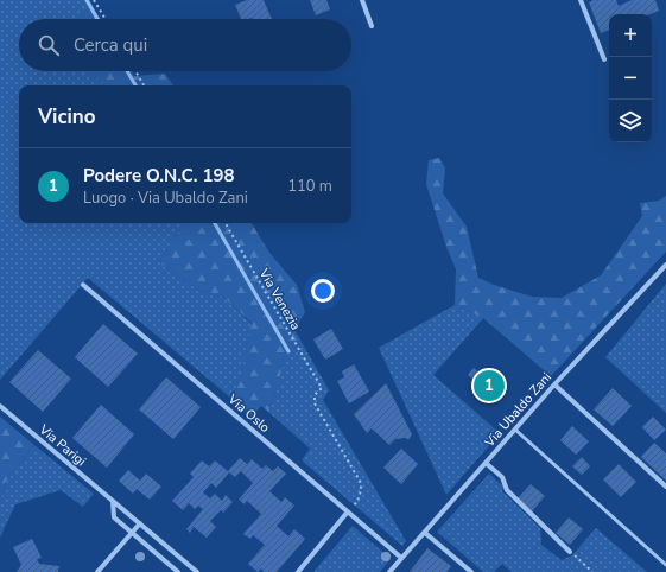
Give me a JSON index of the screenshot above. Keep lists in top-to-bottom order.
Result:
{
  "streets": {
    "street": ["Via Ubaldo Zani", "Via Oslo", "Via Parigi"],
    "path": ["Via Venezia"]
  },
  "crossings": [
    ["Via Venezia", "Via Oslo"],
    ["Via Ubaldo Zani", "Via Oslo"]
  ],
  "page": {
    "map_buttons": ["+", "−"],
    "search": "Cerca qui",
    "heading": "Vicino",
    "list": [
      {
        "mark": "1",
        "name": "Podere O.N.C. 198",
        "note": "Luogo · Via Ubaldo Zani",
        "value": "110 m"
      }
    ],
    "pins": "1"
  }
}
